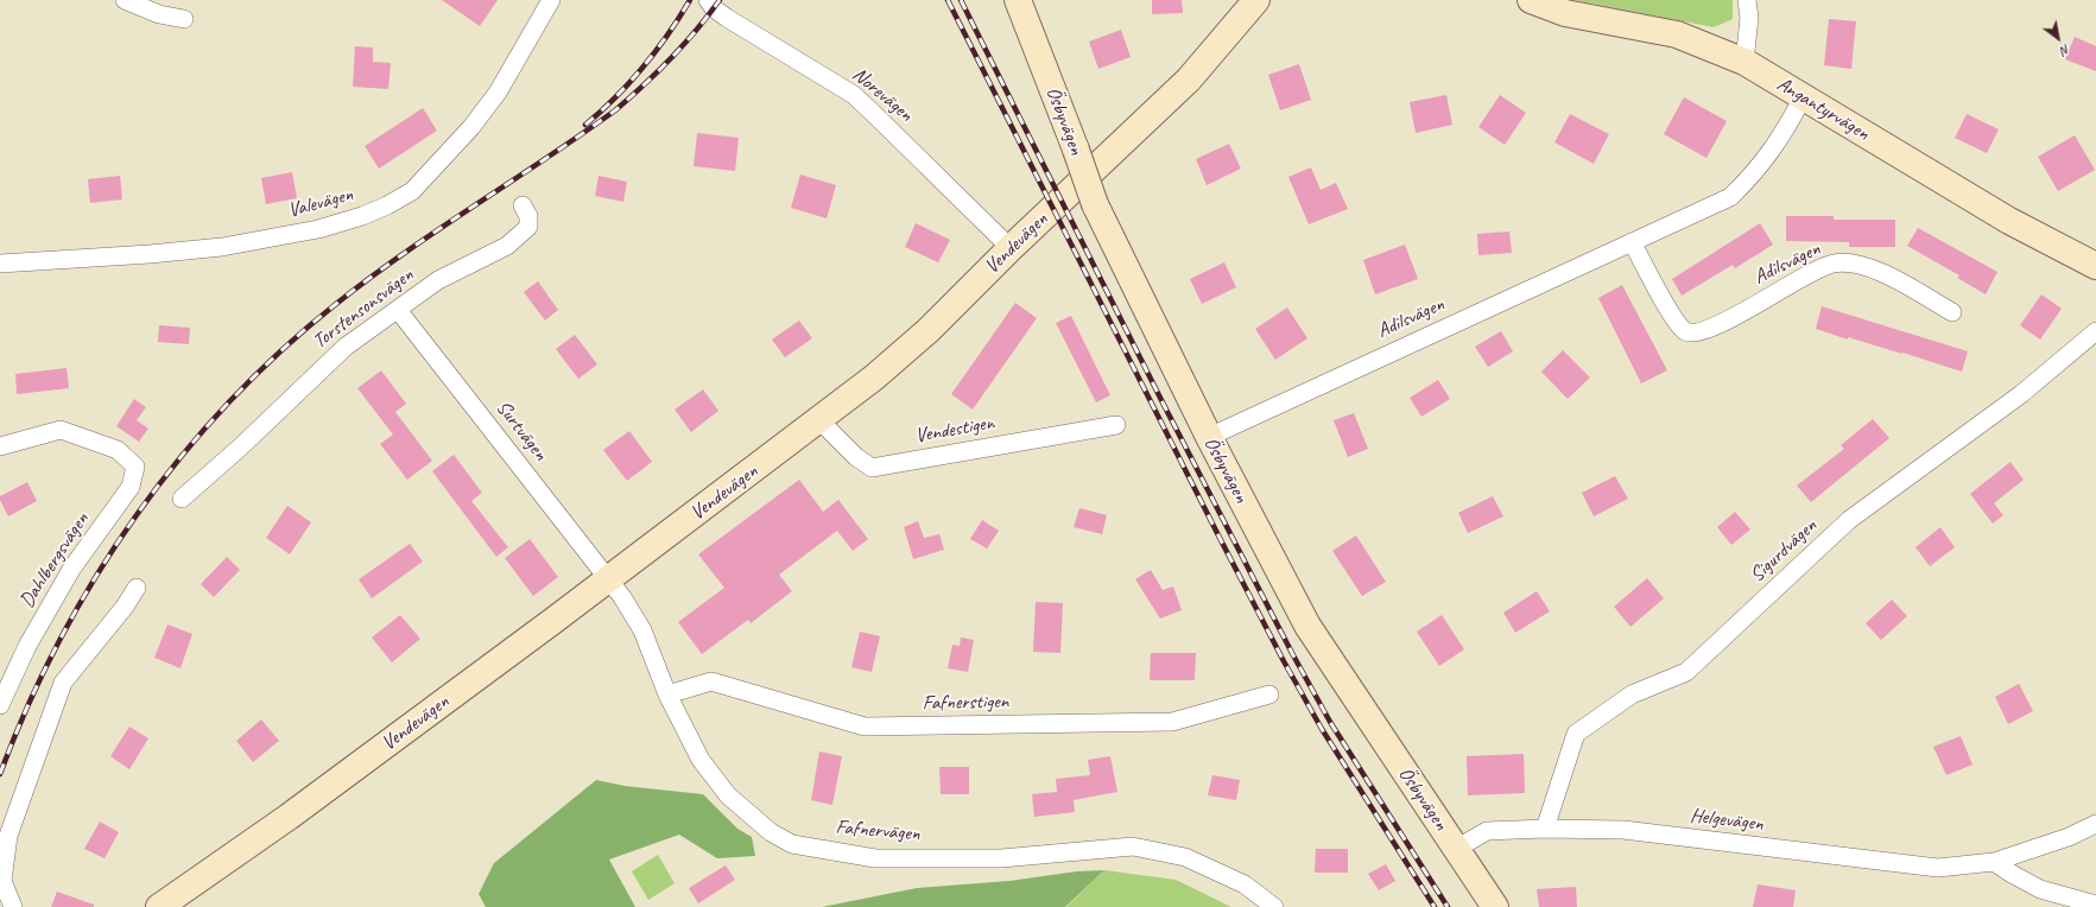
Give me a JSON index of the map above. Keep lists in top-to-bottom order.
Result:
{
  "streets": {
    "street": [
      "Norevägen",
      "Angantyrvägen",
      "Ösbyvägen",
      "Valevägen",
      "Vendevägen",
      "Adilsvägen",
      "Torstensonsvägen",
      "Vendestigen",
      "Surtvägen",
      "Sigurdvägen",
      "Dahlbergsvägen",
      "Fafnerstigen",
      "Helgevägen",
      "Fafnervägen"
    ]
  },
  "crossings": [
    ["Norevägen", "Vendevägen"],
    ["Angantyrvägen", "Adilsvägen"],
    ["Ösbyvägen", "Adilsvägen"],
    ["Ösbyvägen", "Helgevägen"],
    ["Vendevägen", "Vendestigen"],
    ["Vendevägen", "Surtvägen"],
    ["Vendevägen", "Fafnervägen"],
    ["Torstensonsvägen", "Surtvägen"],
    ["Surtvägen", "Fafnervägen"],
    ["Sigurdvägen", "Helgevägen"],
    ["Fafnerstigen", "Fafnervägen"]
  ],
  "north": "bottom right"
}
